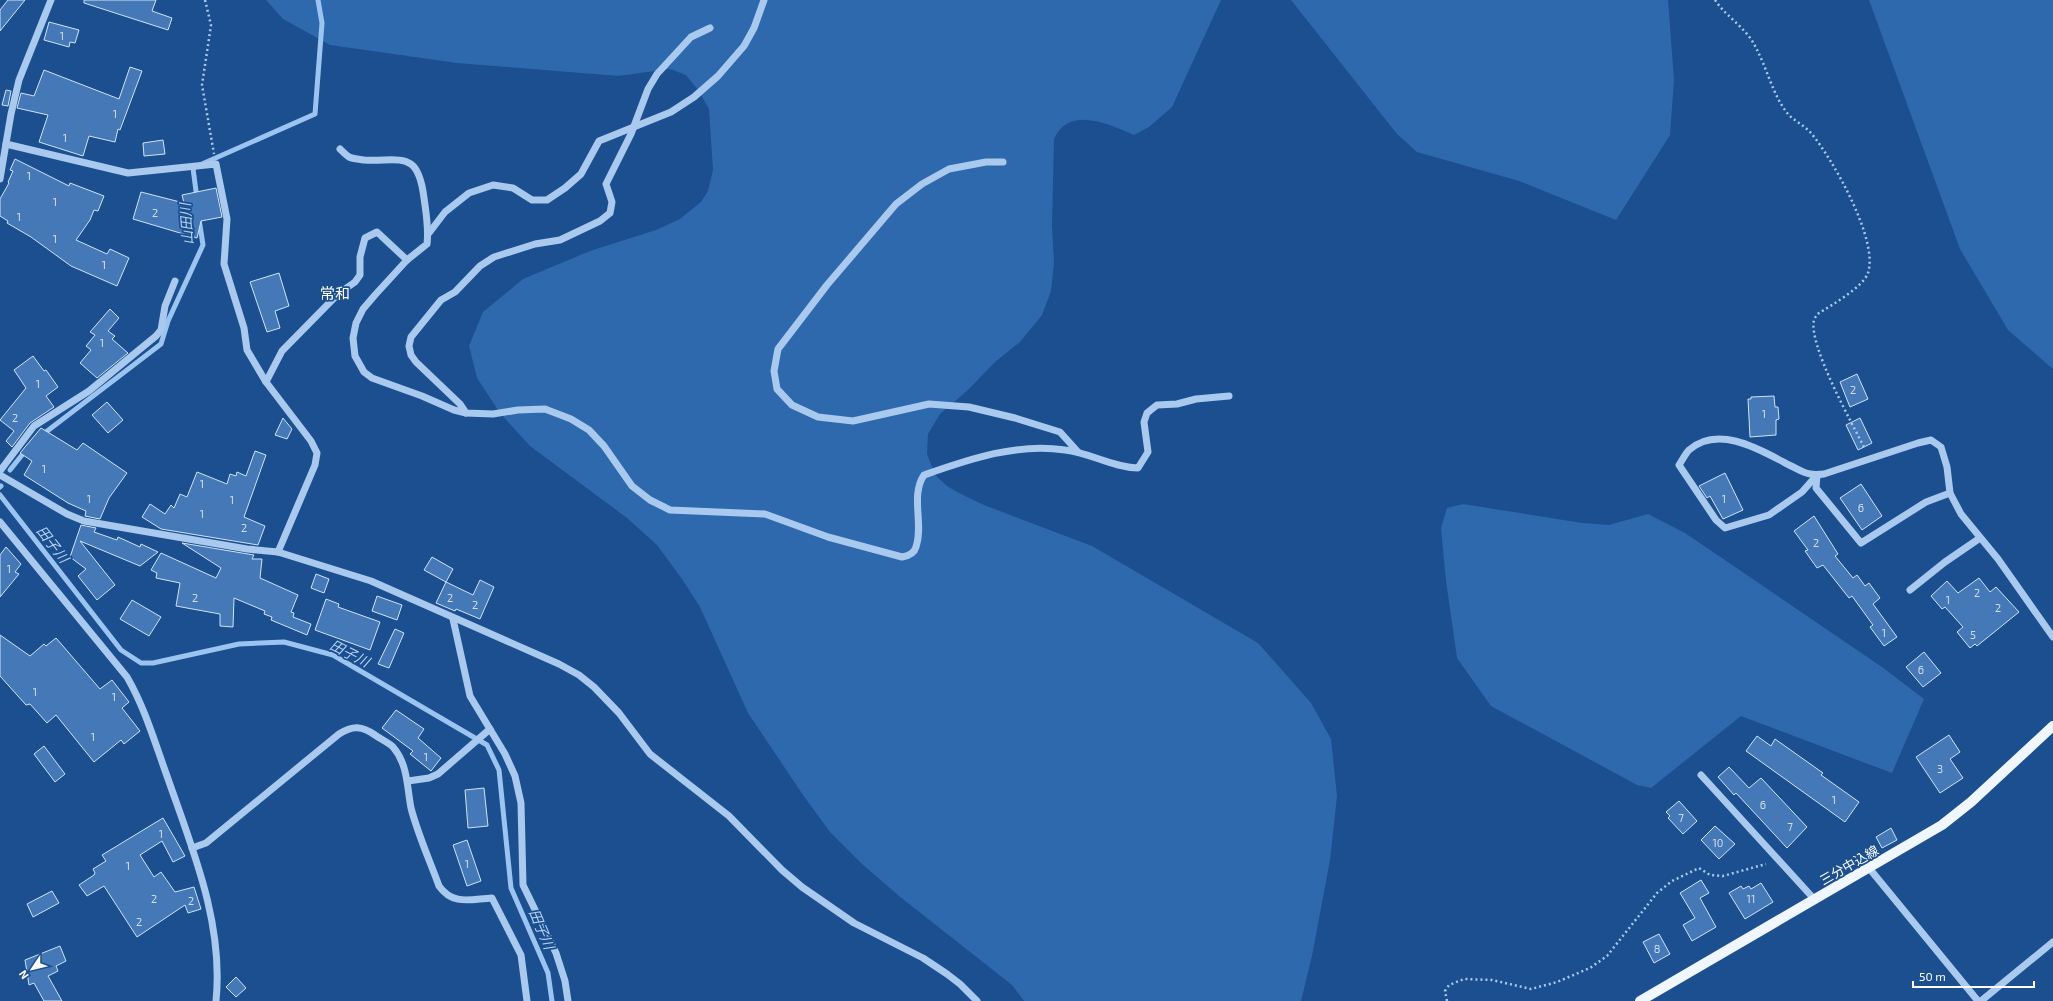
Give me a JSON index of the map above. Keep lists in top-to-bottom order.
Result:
{
  "streets": {
    "main road": ["三分中込線"]
  },
  "districts": ["常和"],
  "water": ["山田川", "田子川"],
  "house_numbers": [
    "1",
    "1",
    "1",
    "1",
    "1",
    "2",
    "1",
    "1",
    "1",
    "1",
    "1",
    "2",
    "1",
    "2",
    "1",
    "1",
    "1",
    "1",
    "1",
    "6",
    "1",
    "2",
    "2",
    "1",
    "2",
    "2",
    "2",
    "1",
    "2",
    "2",
    "1",
    "5",
    "6",
    "1",
    "1",
    "1",
    "1",
    "3",
    "1",
    "6",
    "7",
    "7",
    "1",
    "10",
    "1",
    "1",
    "2",
    "11",
    "2",
    "2",
    "8"
  ],
  "scale_bar": "50 m",
  "north": "bottom left"
}
